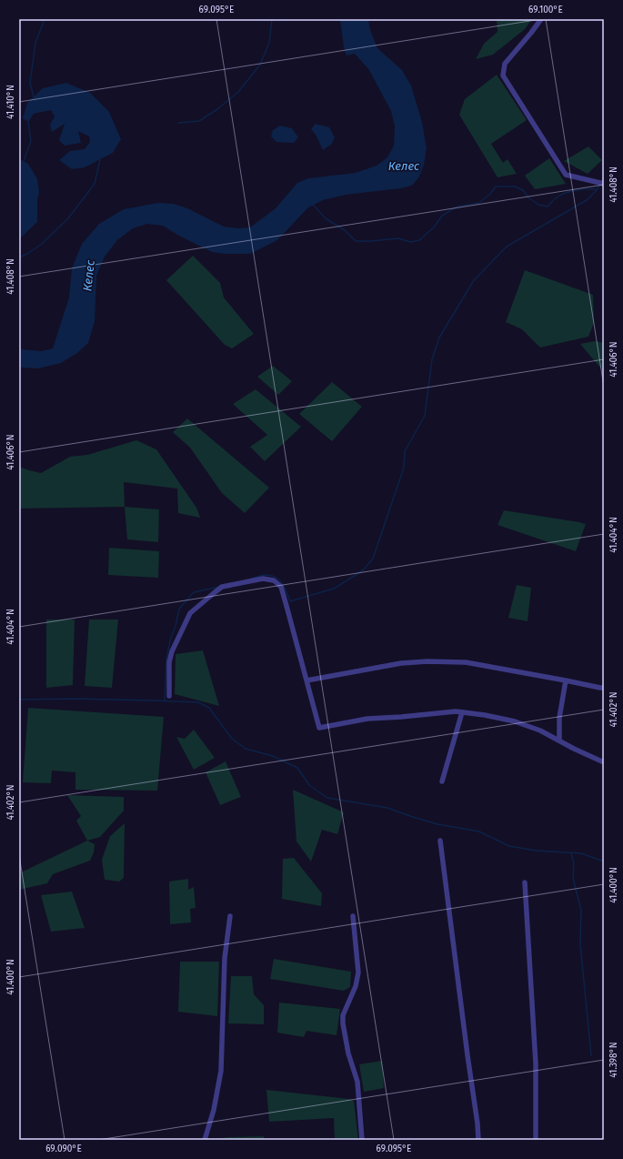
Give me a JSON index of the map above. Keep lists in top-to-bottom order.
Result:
{
  "water": ["Келес"],
  "coordinates": [
    "69.095°E",
    "69.100°E",
    "41.410°N",
    "41.408°N",
    "41.406°N",
    "41.404°N",
    "41.402°N",
    "41.400°N",
    "41.398°N",
    "69.090°E"
  ]
}
